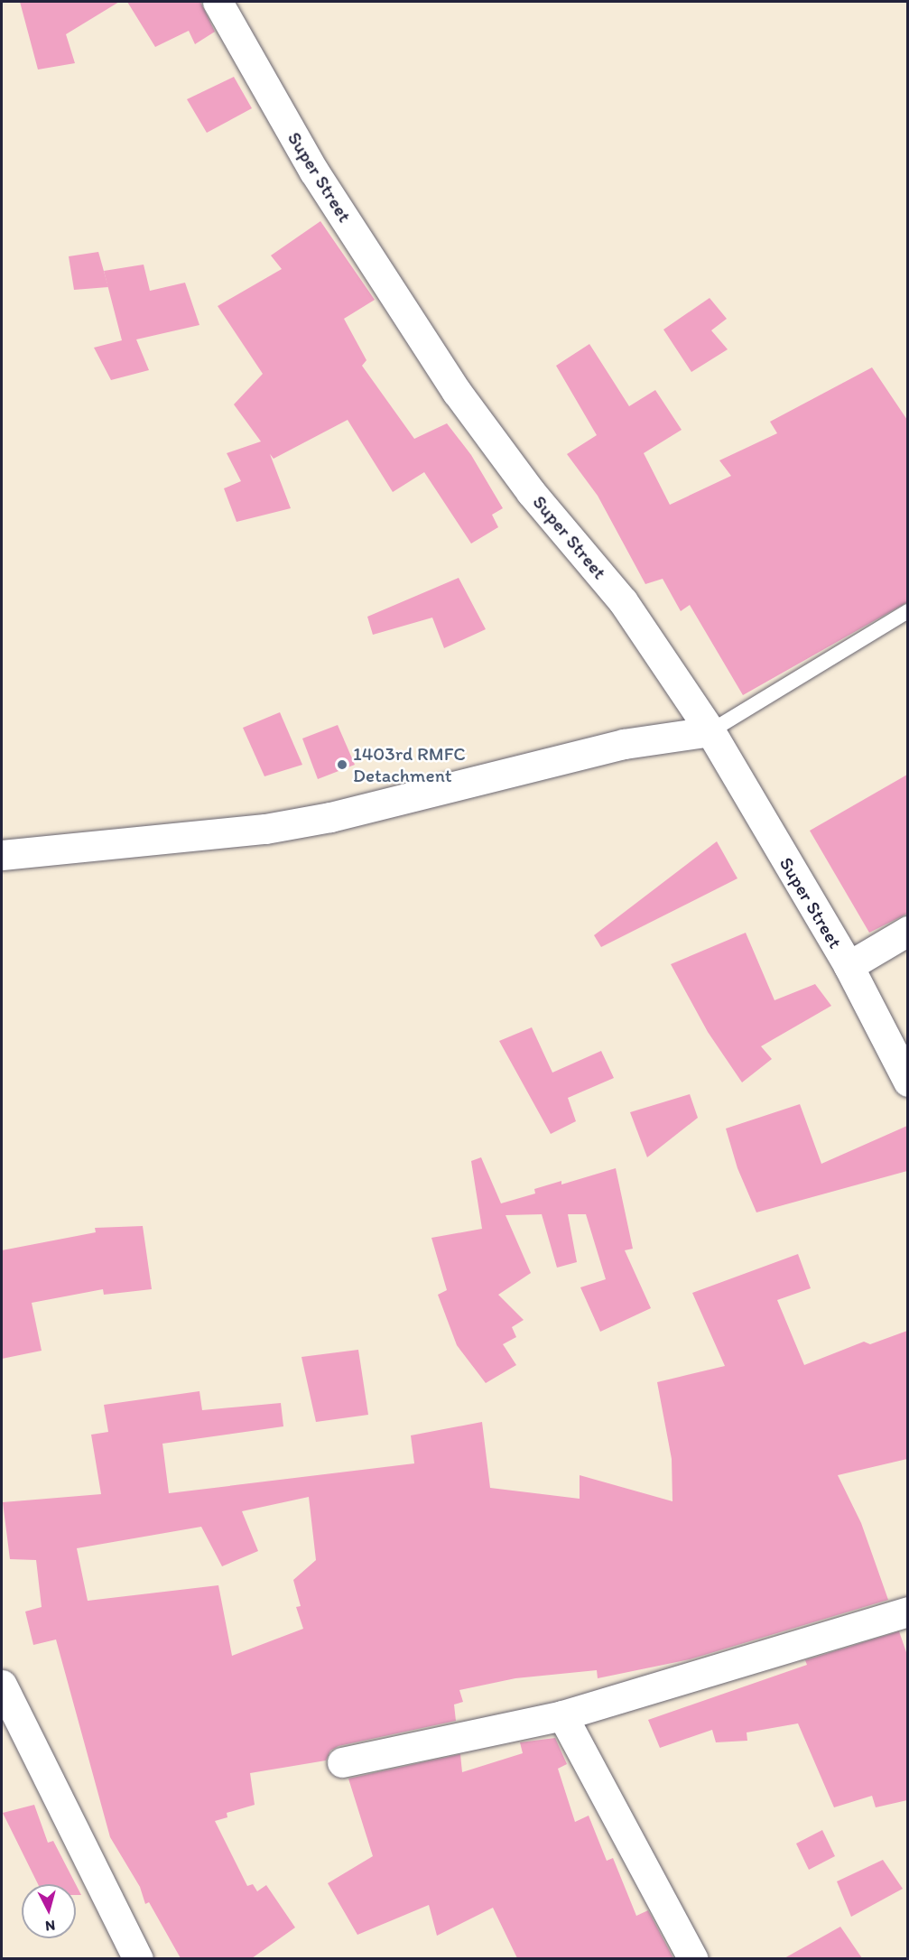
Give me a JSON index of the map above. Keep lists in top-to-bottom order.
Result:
{
  "streets": {
    "street": ["Super Street"]
  },
  "places": ["1403rd RMFC Detachment"],
  "north": "bottom"
}
